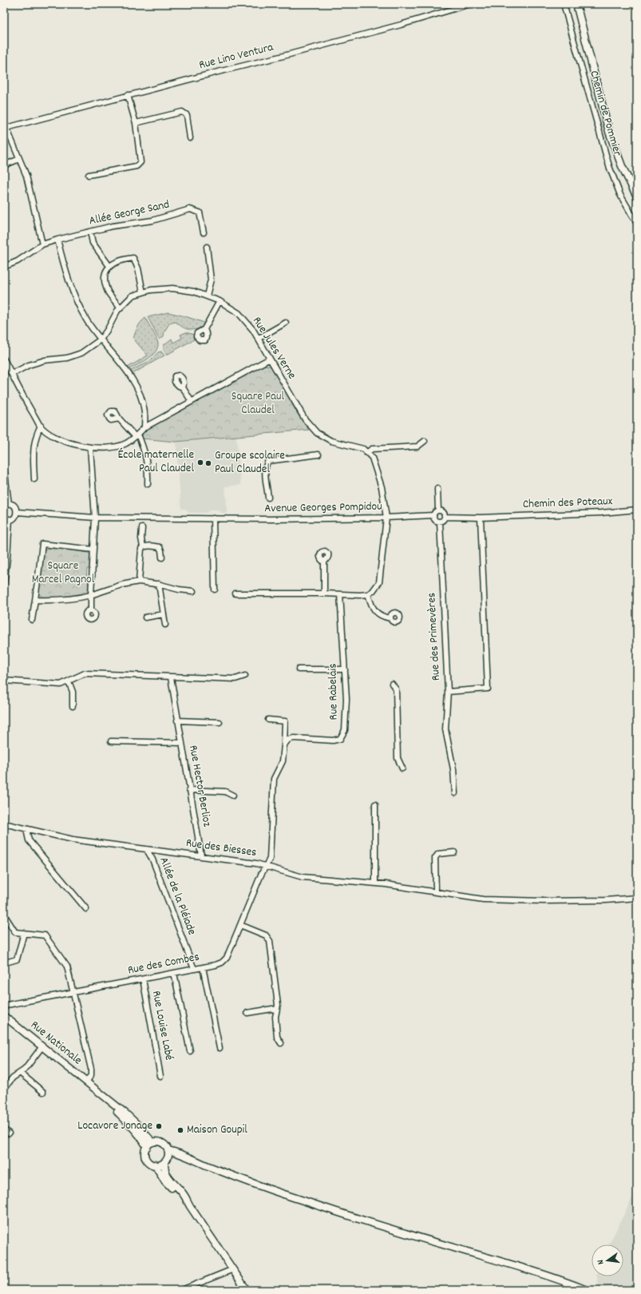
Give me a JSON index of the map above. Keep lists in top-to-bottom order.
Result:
{
  "streets": {
    "main road": ["Rue Nationale"],
    "street": [
      "Rue Lino Ventura",
      "Chemin de Pommier",
      "Allée George Sand",
      "Rue Jules Verne",
      "Chemin des Poteaux",
      "Avenue Georges Pompidou",
      "Rue des Primevères",
      "Rue Rabelais",
      "Rue Hector Berlioz",
      "Rue des Biesses",
      "Allée de la Pléiade",
      "Rue des Combes",
      "Rue Louise Labé"
    ]
  },
  "crossings": [
    ["Chemin des Poteaux", "Rue des Primevères"],
    ["Avenue Georges Pompidou", "Rue des Primevères"],
    ["Rue Hector Berlioz", "Rue des Biesses"],
    ["Rue des Biesses", "Allée de la Pléiade"],
    ["Rue des Biesses", "Rue des Combes"],
    ["Allée de la Pléiade", "Rue des Combes"],
    ["Rue des Combes", "Rue Louise Labé"]
  ],
  "parks": ["Square Paul Claudel", "Square Marcel Pagnol"],
  "places": [
    "École maternelle Paul Claudel",
    "Groupe scolaire Paul Claudel",
    "Locavore Jonage",
    "Maison Goupil"
  ],
  "north": "left"
}
